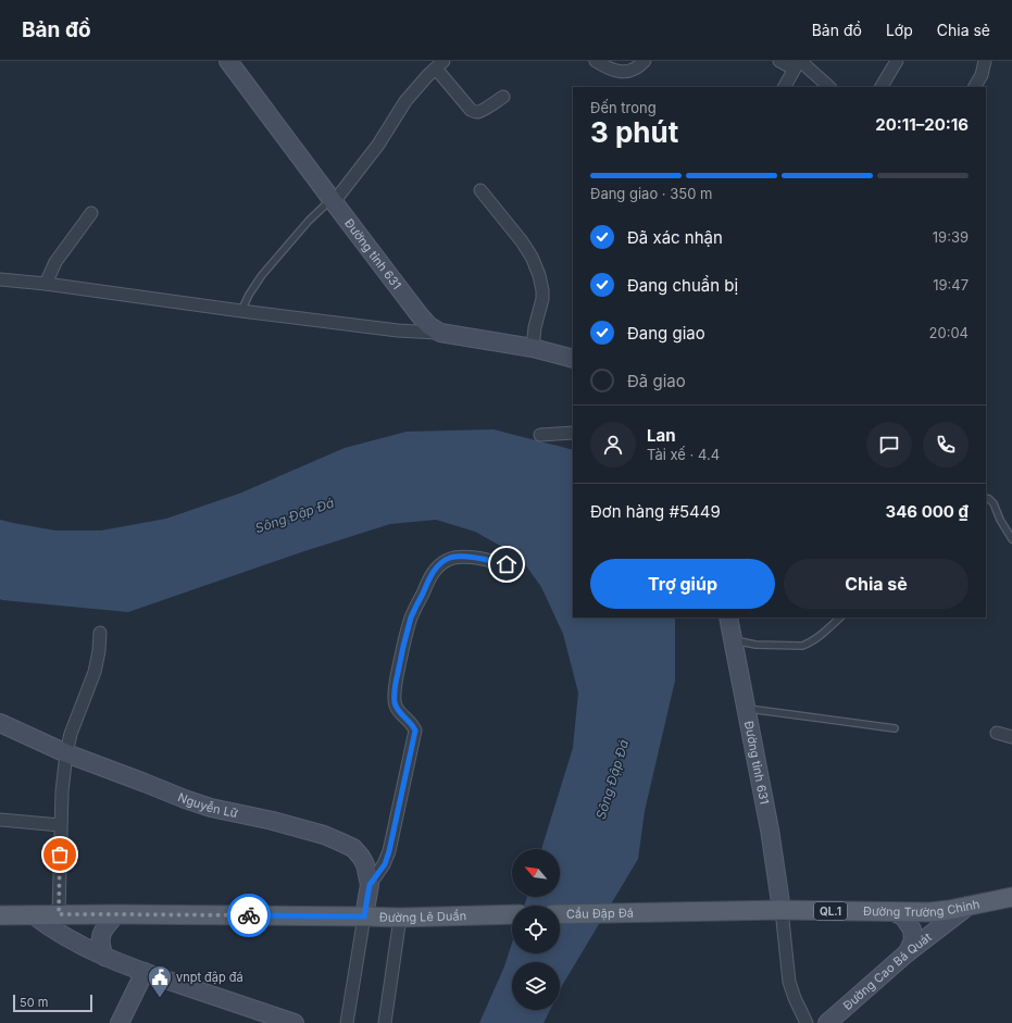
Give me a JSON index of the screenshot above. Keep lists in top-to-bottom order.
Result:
{
  "streets": {
    "main road": [
      "Đường Trường Chinh",
      "QL.1",
      "Cầu Đập Đá",
      "Đường Lê Duẩn"
    ],
    "street": ["Đường tỉnh 631", "Nguyễn Lữ", "Đường Cao Bá Quát"]
  },
  "crossings": [
    ["Đường tỉnh 631", "Đường Trường Chinh"],
    ["Nguyễn Lữ", "Đường Lê Duẩn"],
    ["Đường Trường Chinh", "Cầu Đập Đá"],
    ["Đường Trường Chinh", "Đường Cao Bá Quát"]
  ],
  "water": ["Sông Đập Đá"],
  "places": {
    "public building": ["vnpt đập đá"]
  },
  "scale_bar": "50 m",
  "north": "top left",
  "page": {
    "header": "Bản đồ",
    "nav": ["Bản đồ", "Lớp", "Chia sẻ"],
    "heading": ["3 phút", "Đến trong", "20:11–20:16"],
    "panel": [
      "Lan",
      "Tài xế · 4.4",
      "Đơn hàng #5449",
      "346 000 ₫"
    ],
    "bar": "Đang giao · 350 m",
    "list": [
      ["Đã xác nhận", "19:39"],
      ["Đang chuẩn bị", "19:47"],
      ["Đang giao", "20:04"],
      "Đã giao"
    ],
    "buttons": ["Trợ giúp", "Chia sẻ"],
    "scale": "50 m"
  }
}
